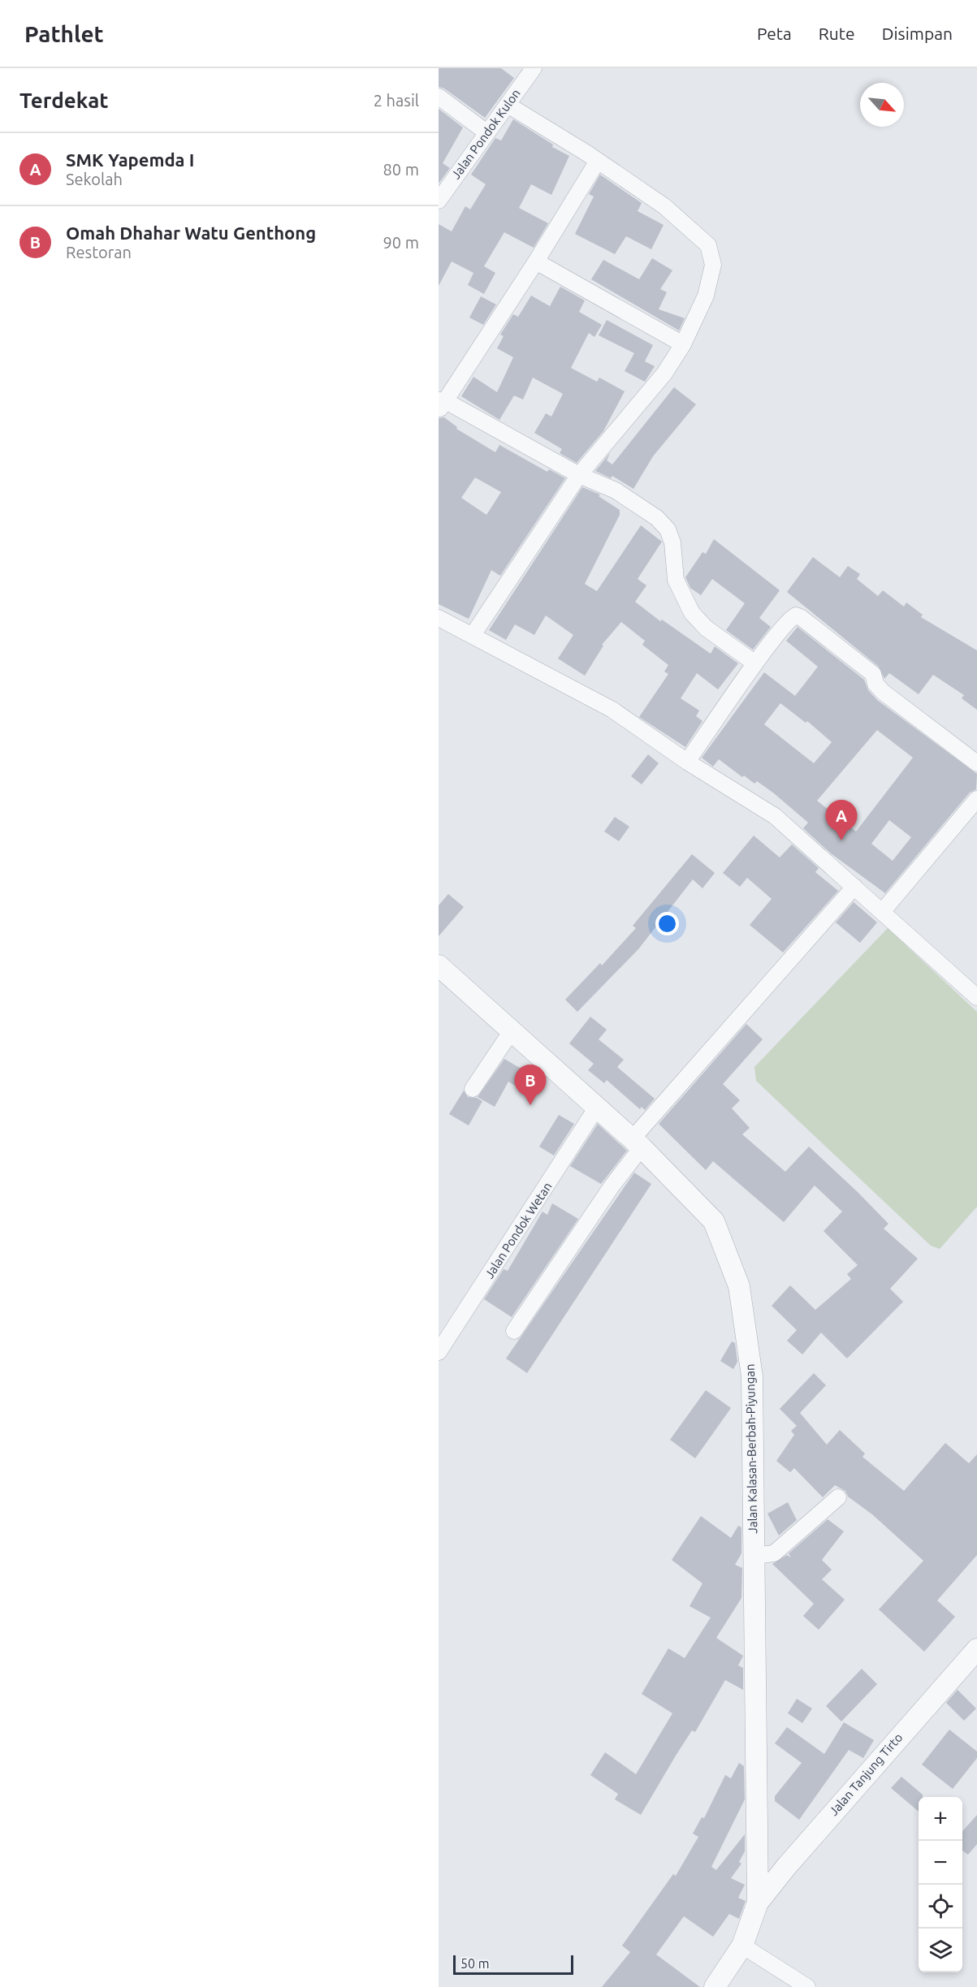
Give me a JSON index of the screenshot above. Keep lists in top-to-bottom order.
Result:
{
  "streets": {
    "street": [
      "Jalan Pondok Kulon",
      "Jalan Pondok Wetan",
      "Jalan Kalasan-Berbah-Piyungan",
      "Jalan Tanjung Tirto"
    ]
  },
  "crossings": [
    ["Jalan Pondok Wetan", "Jalan Kalasan-Berbah-Piyungan"],
    ["Jalan Kalasan-Berbah-Piyungan", "Jalan Tanjung Tirto"]
  ],
  "scale_bar": "50 m",
  "north": "bottom right",
  "page": {
    "header": "Pathlet",
    "nav": ["Peta", "Rute", "Disimpan"],
    "heading": ["Terdekat", "2 hasil"],
    "list": [
      {
        "mark": "A",
        "name": "SMK Yapemda I",
        "note": "Sekolah",
        "value": "80 m"
      },
      {
        "mark": "B",
        "name": "Omah Dhahar Watu Genthong",
        "note": "Restoran",
        "value": "90 m"
      }
    ],
    "pins": ["A", "B"],
    "map_buttons": ["+", "−"],
    "scale": "50 m"
  }
}
